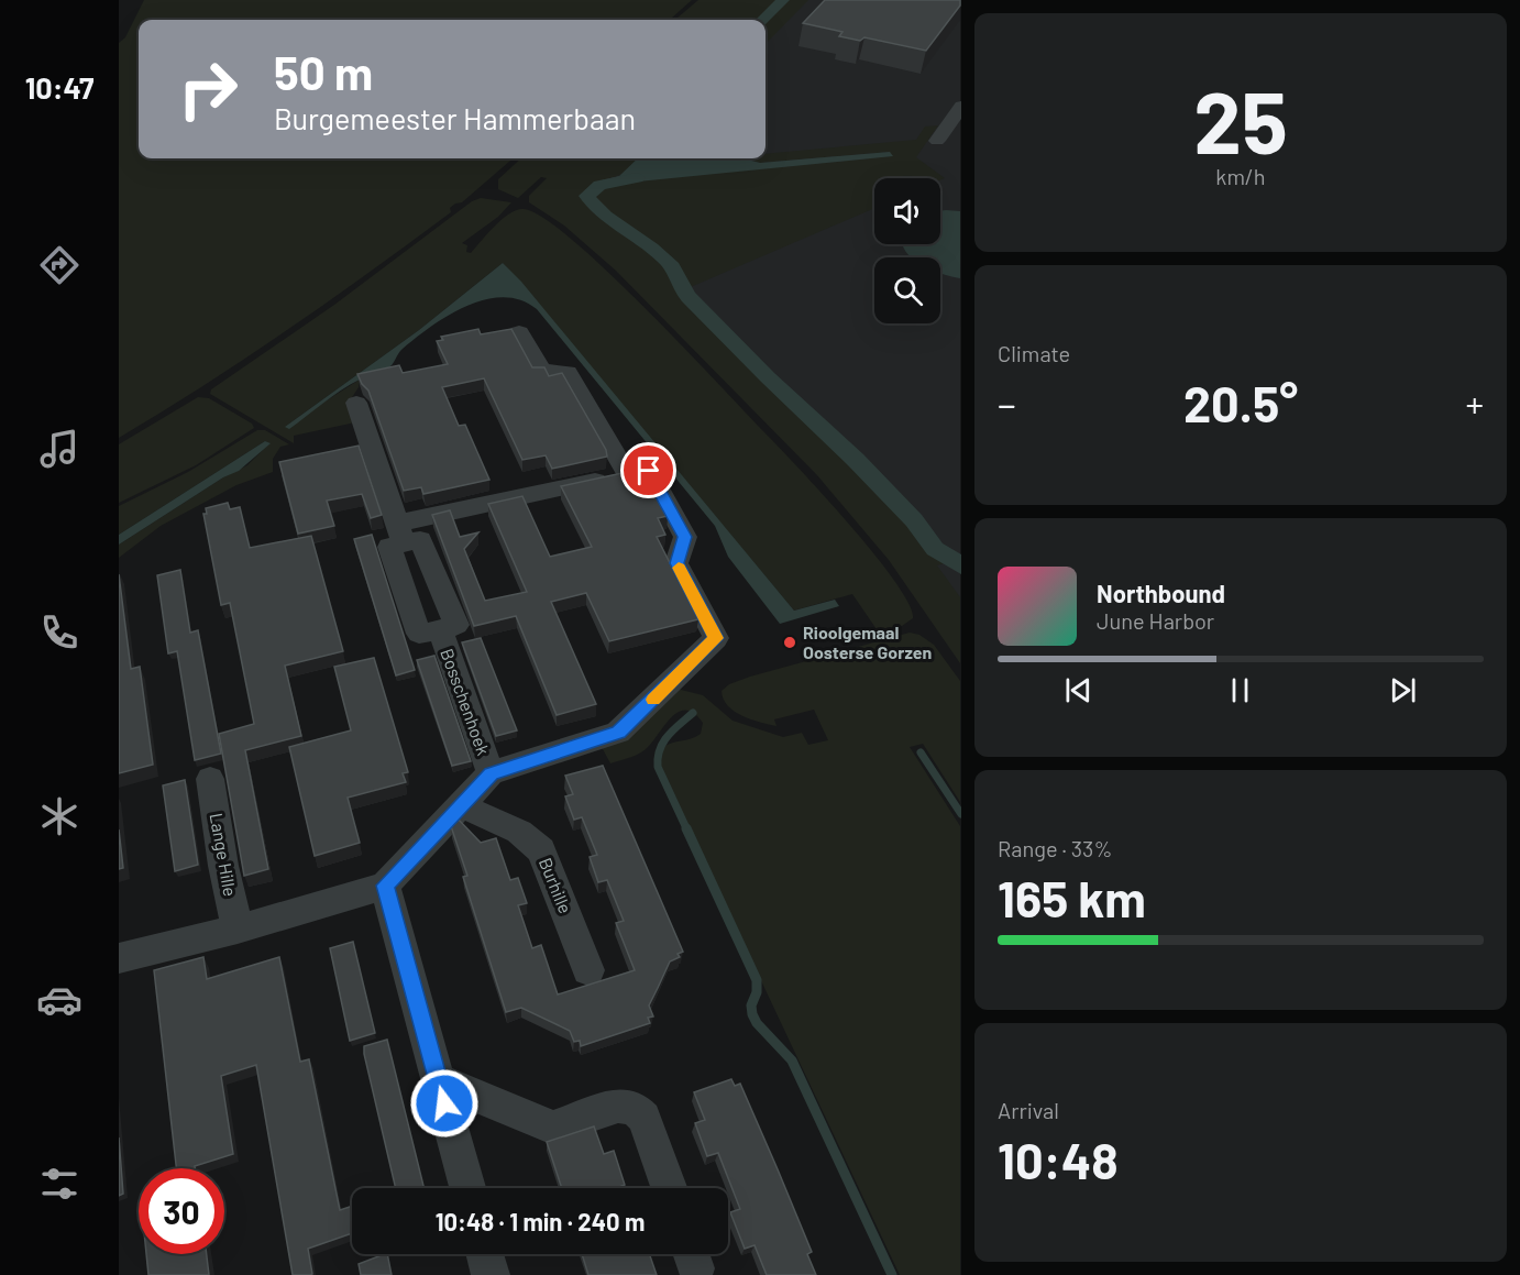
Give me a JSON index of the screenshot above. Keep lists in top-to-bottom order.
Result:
{
  "streets": {
    "street": ["Bosschenhoek", "Lange Hille", "Burhille"]
  },
  "crossings": [
    ["Bosschenhoek", "Burhille"]
  ],
  "places": ["Rioolgemaal Oosterse Gorzen"],
  "page": {
    "tabs": "10:47",
    "tile": [
      ["25", "km/h"],
      "Climate",
      ["Range · 33%", "165 km"],
      ["Arrival", "10:48"]
    ],
    "turn": ["50 m", "Burgemeester Hammerbaan"],
    "heat": ["−", "20.5°", "+"],
    "song": ["Northbound", "June Harbor"],
    "limit": "30",
    "trip": "10:48 · 1 min · 240 m"
  }
}
